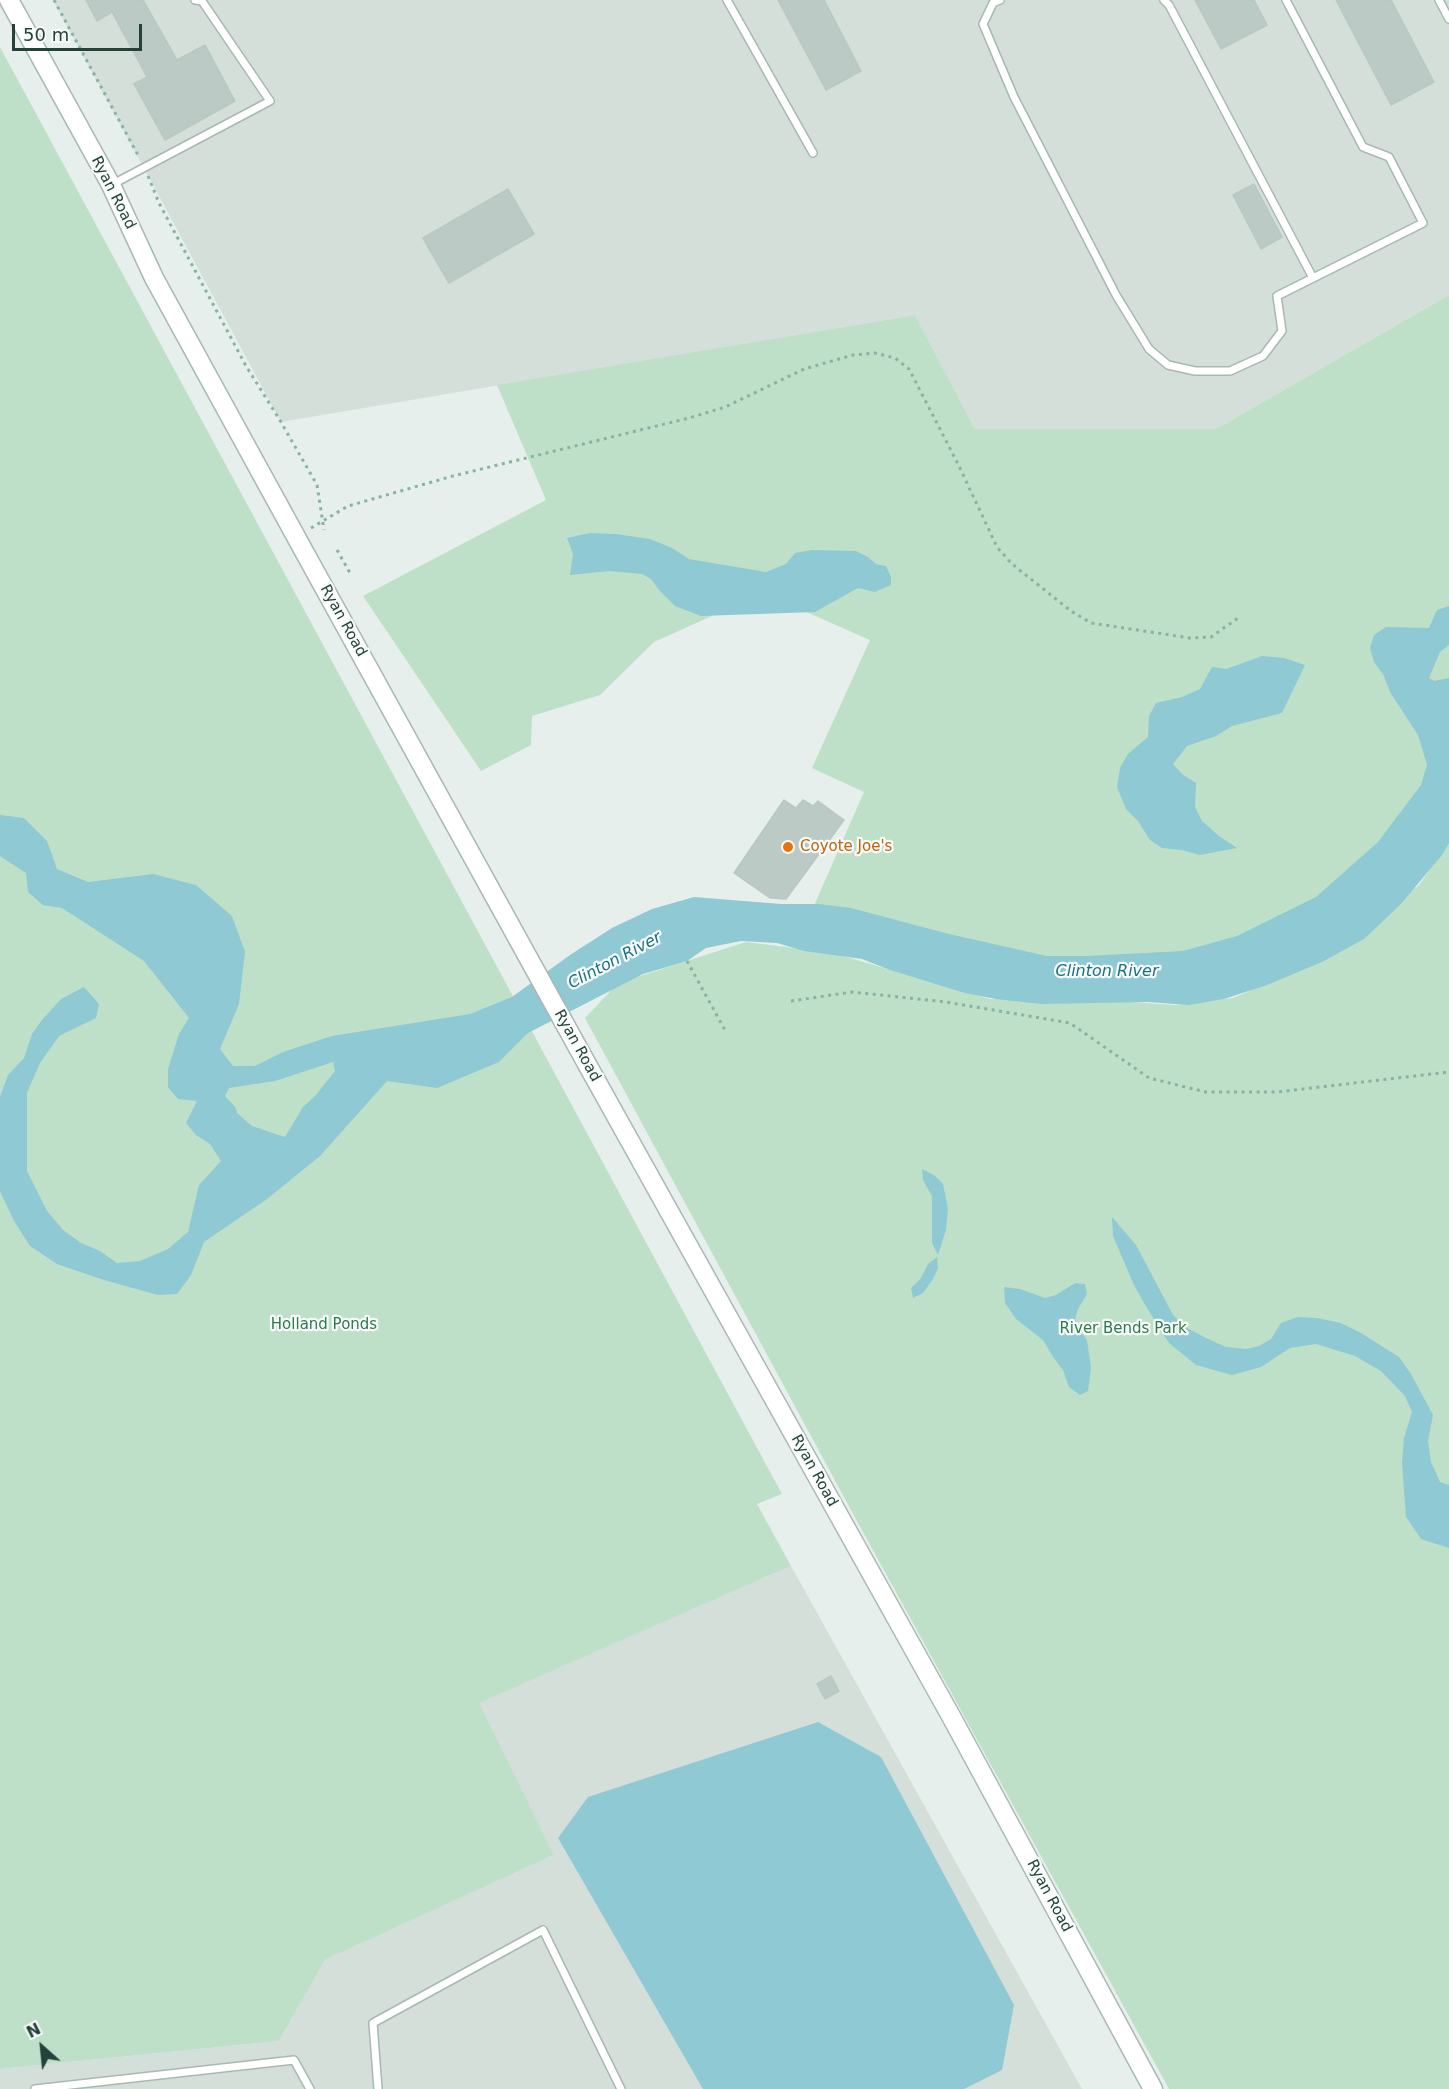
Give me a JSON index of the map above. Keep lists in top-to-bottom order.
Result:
{
  "streets": {
    "street": ["Ryan Road"]
  },
  "water": ["Clinton River"],
  "parks": ["Holland Ponds", "River Bends Park"],
  "places": ["Coyote Joe's"],
  "scale_bar": "50 m",
  "north": "top left"
}
